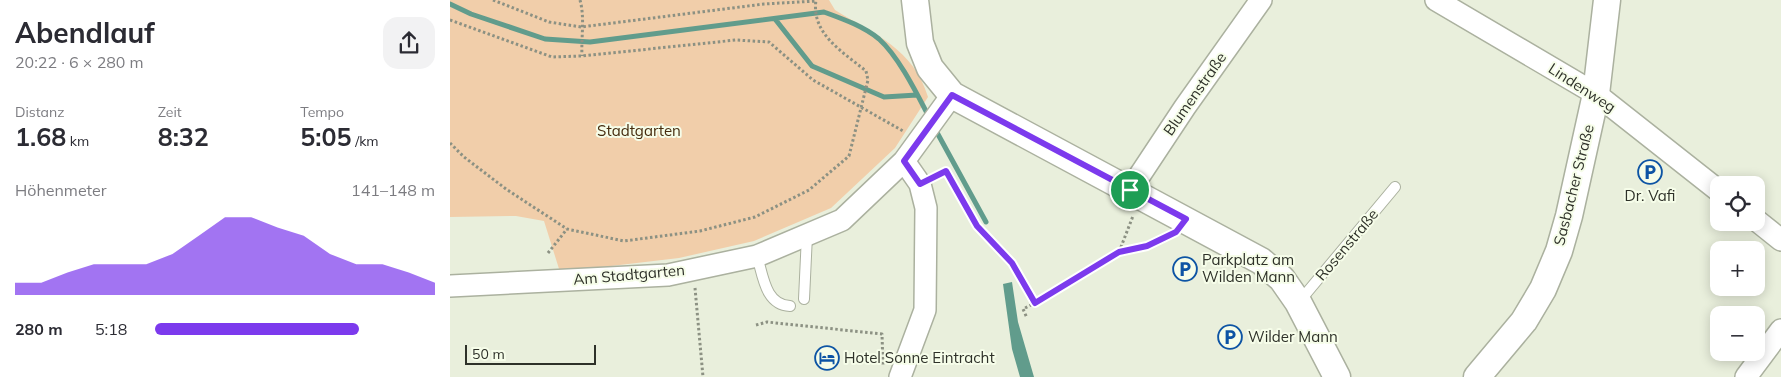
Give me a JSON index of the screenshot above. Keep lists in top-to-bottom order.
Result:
{
  "streets": {
    "street": [
      "Lindenweg",
      "Blumenstraße",
      "Sasbacher Straße",
      "Am Stadtgarten"
    ],
    "lane": ["Rosenstraße"]
  },
  "crossings": [
    ["Lindenweg", "Sasbacher Straße"]
  ],
  "parks": ["Stadtgarten"],
  "places": {
    "parking": ["Dr. Vafi", "Parkplatz am Wilden Mann", "Wilder Mann"],
    "hotel": ["Hotel Sonne Eintracht"]
  },
  "scale_bar": "50 m",
  "page": {
    "heading": ["Abendlauf", "20:22 · 6 × 280 m"],
    "stats": [
      ["Distanz", "1.68 km"],
      ["Zeit", "8:32"],
      ["Tempo", "5:05 /km"]
    ],
    "chart": ["Höhenmeter", "141–148 m"],
    "map_buttons": ["+", "−"],
    "list": [
      {
        "name": "280 m",
        "note": "5:18"
      }
    ],
    "scale": "50 m"
  }
}
